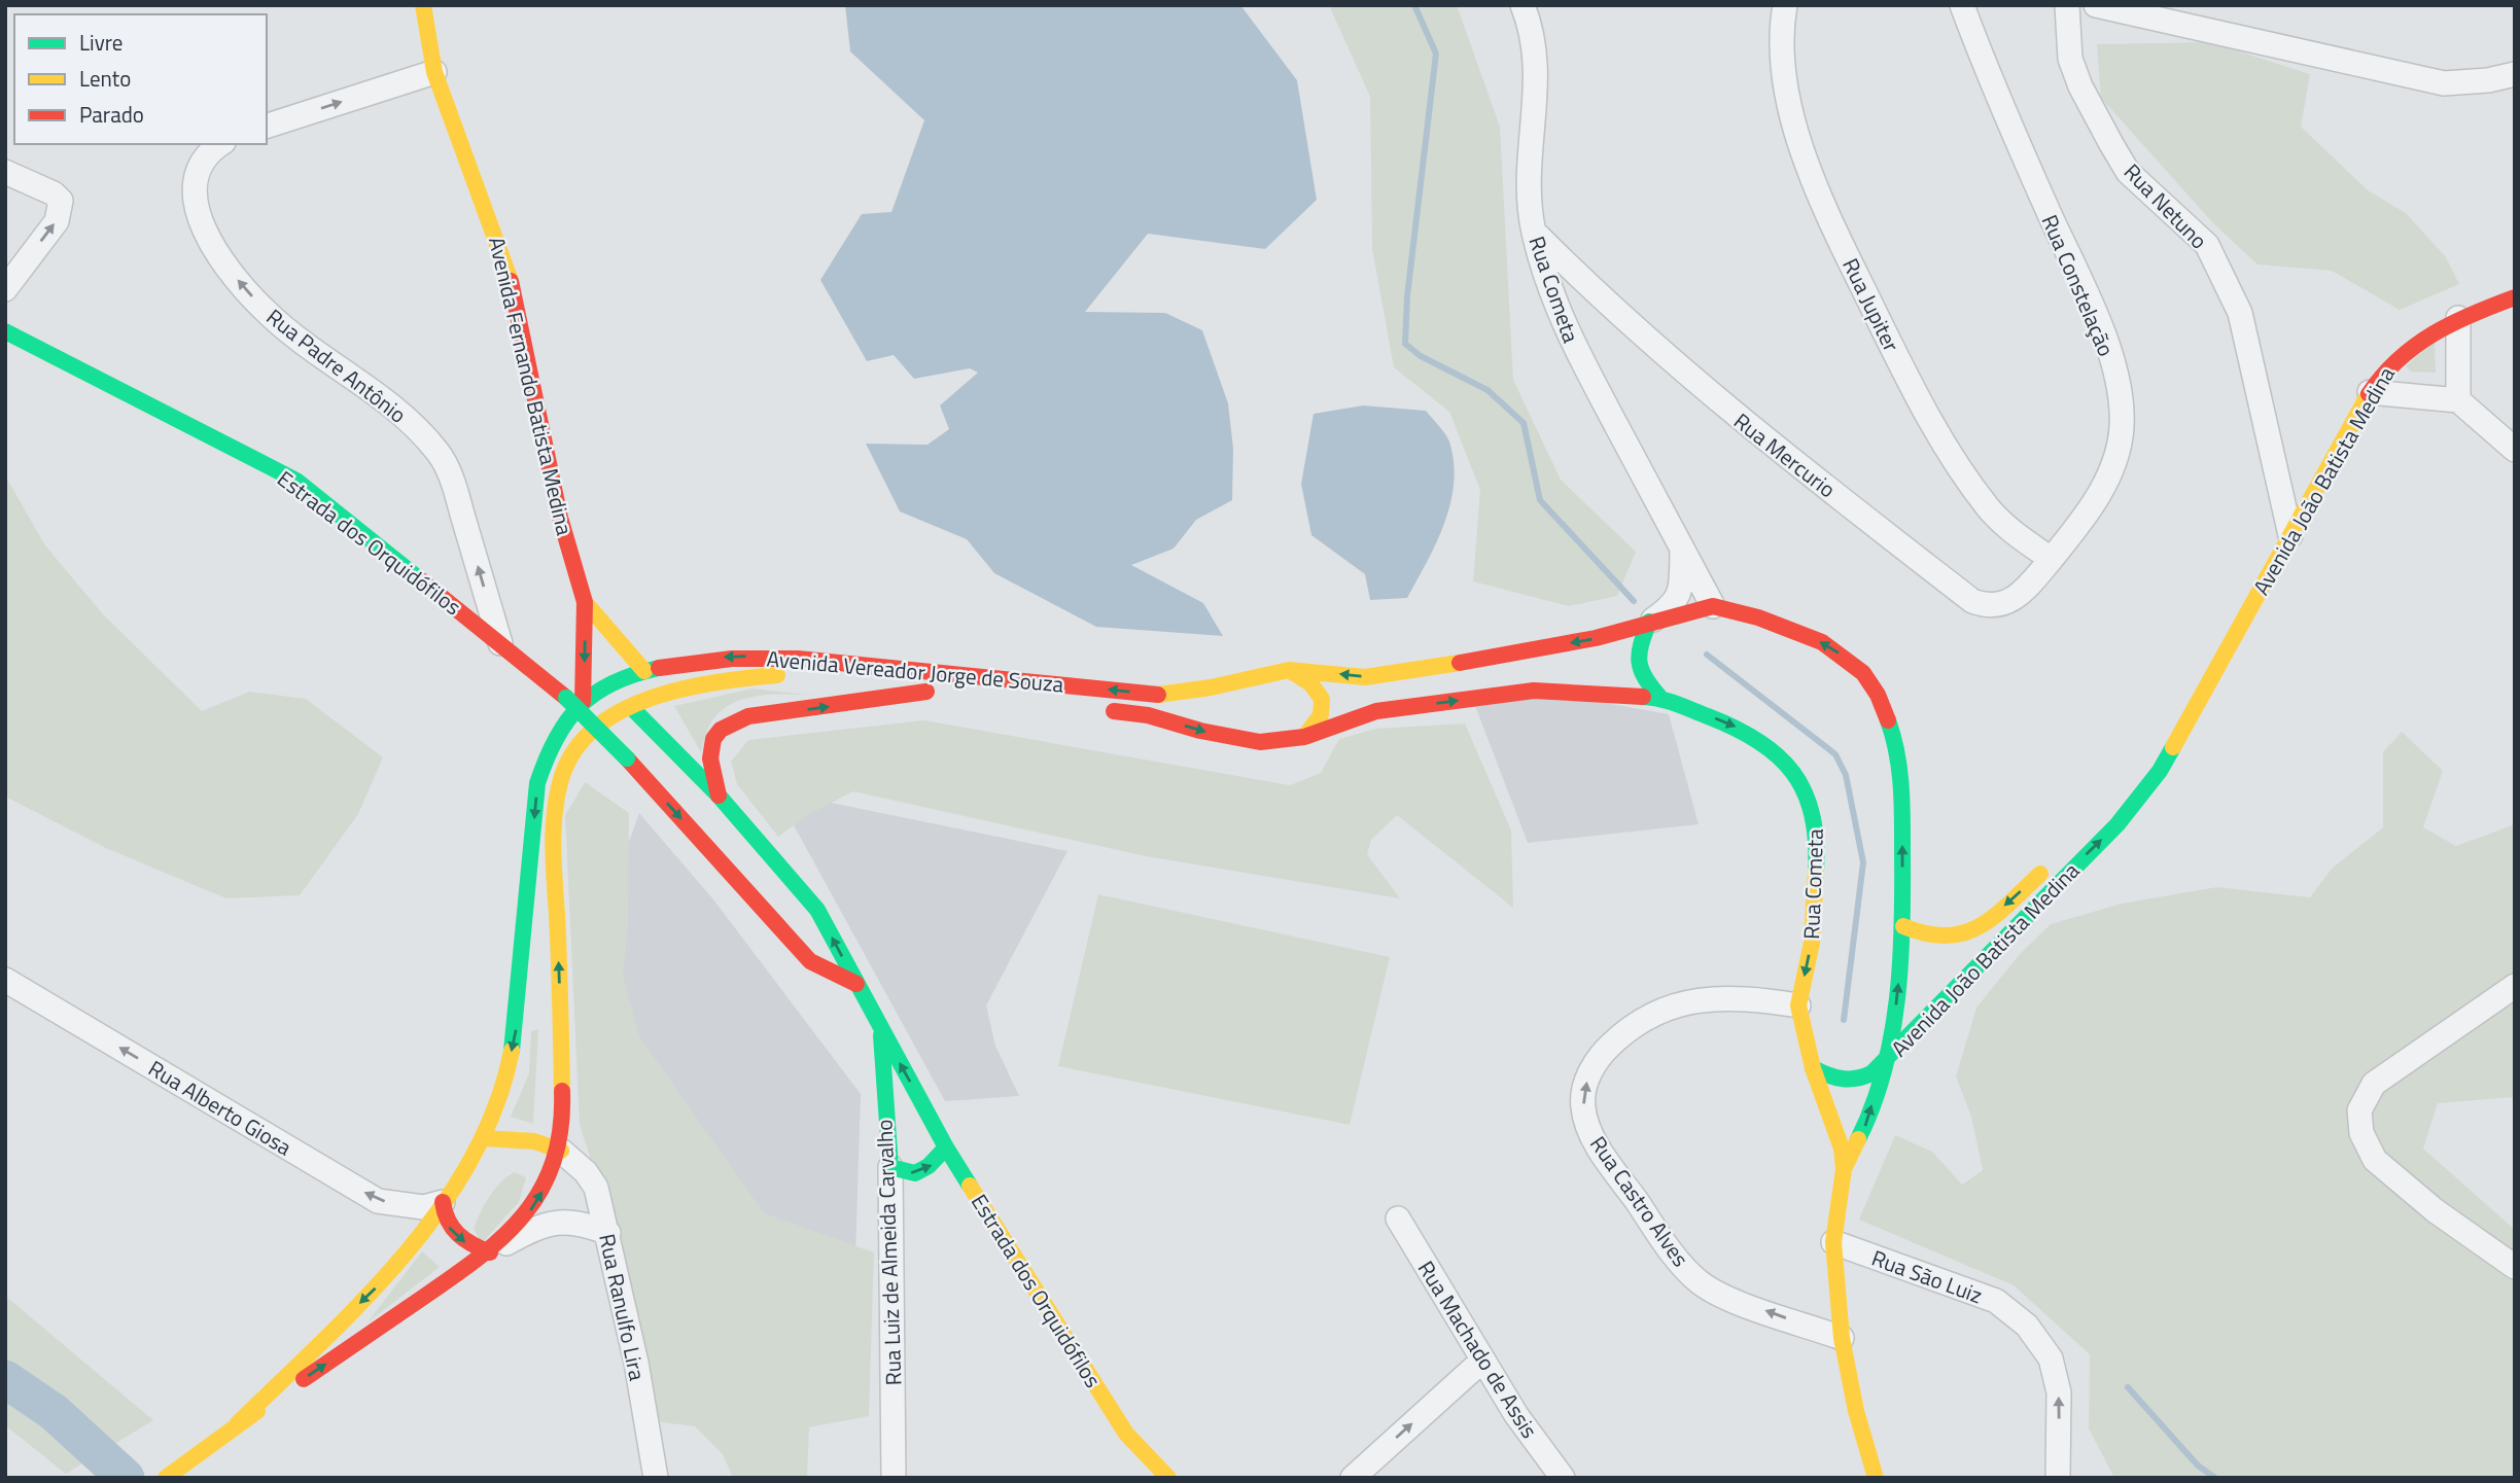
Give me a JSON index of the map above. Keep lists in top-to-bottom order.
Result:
{
  "streets": {
    "main road": [
      "Rua Cometa",
      "Avenida Fernando Batista Medina",
      "Avenida João Batista Medina",
      "Estrada dos Orquidófilos",
      "Avenida Vereador Jorge de Souza",
      "Rua Luiz de Almeida Carvalho"
    ],
    "street": [
      "Rua Netuno",
      "Rua Constelação",
      "Rua Jupiter",
      "Rua Padre Antônio",
      "Rua Mercurio",
      "Rua Alberto Giosa",
      "Rua Castro Alves",
      "Rua São Luiz",
      "Rua Ranulfo Lira",
      "Rua Machado de Assis"
    ]
  },
  "crossings": [
    ["Rua Netuno", "Avenida João Batista Medina"],
    ["Rua Constelação", "Rua Jupiter"],
    ["Rua Constelação", "Rua Mercurio"],
    ["Rua Cometa", "Rua Mercurio"],
    ["Rua Cometa", "Avenida João Batista Medina"],
    ["Rua Cometa", "Avenida Vereador Jorge de Souza"],
    ["Rua Cometa", "Rua Castro Alves"],
    ["Rua Jupiter", "Rua Mercurio"],
    ["Rua Padre Antônio", "Estrada dos Orquidófilos"],
    ["Avenida Fernando Batista Medina", "Avenida Vereador Jorge de Souza"],
    ["Avenida João Batista Medina", "Rua Castro Alves"],
    ["Avenida João Batista Medina", "Rua São Luiz"],
    ["Estrada dos Orquidófilos", "Rua Luiz de Almeida Carvalho"],
    ["Avenida Vereador Jorge de Souza", "Rua Alberto Giosa"],
    ["Avenida Vereador Jorge de Souza", "Rua Ranulfo Lira"]
  ],
  "one_way": ["Rua Padre Antônio", "Rua Alberto Giosa", "Rua São Luiz"],
  "legend": ["Livre", "Lento", "Parado"]
}
